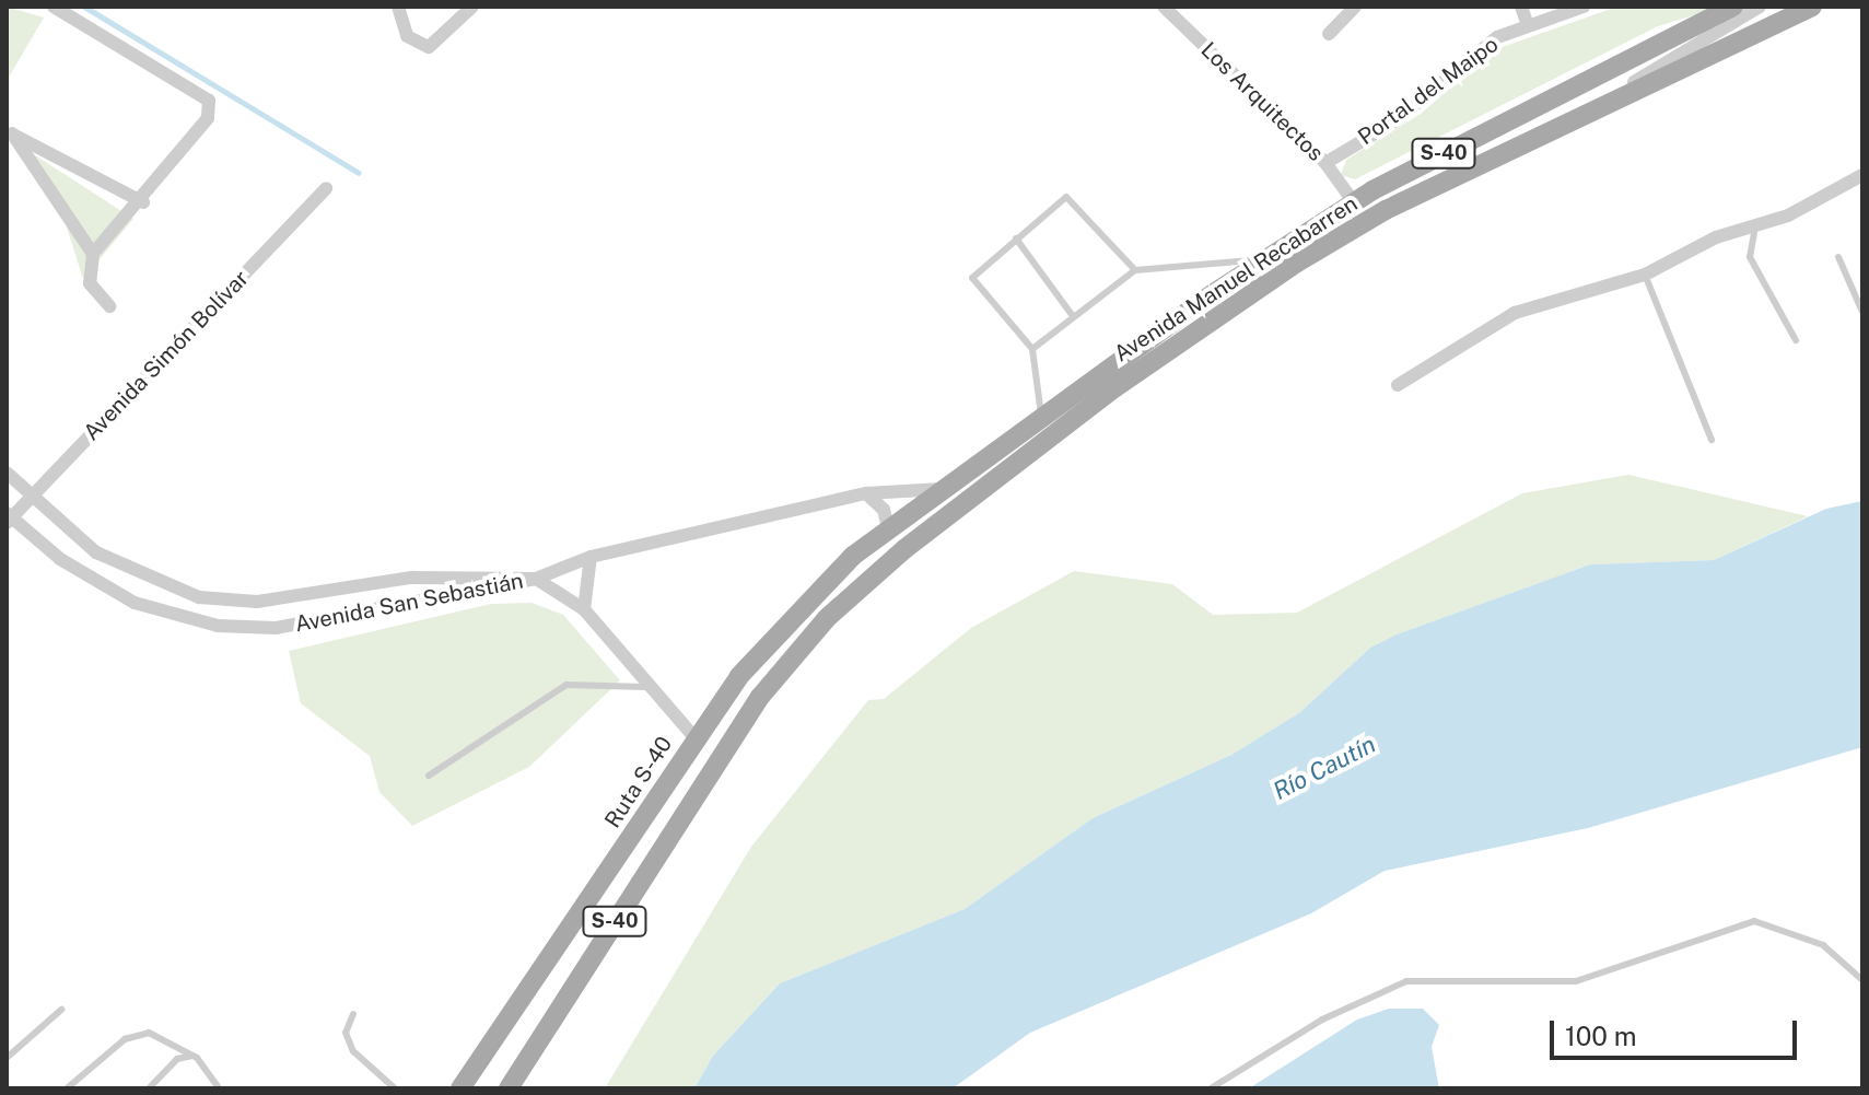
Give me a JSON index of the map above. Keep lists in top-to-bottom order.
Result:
{
  "streets": {
    "main road": ["S-40", "Avenida Manuel Recabarren", "Ruta S-40"],
    "street": [
      "Portal del Maipo",
      "Los Arquitectos",
      "Avenida Simón Bolívar",
      "Avenida San Sebastián"
    ]
  },
  "crossings": [
    ["Portal del Maipo", "Los Arquitectos"],
    ["Los Arquitectos", "Avenida Manuel Recabarren"],
    ["S-40", "Avenida Manuel Recabarren"],
    ["Avenida Manuel Recabarren", "Ruta S-40"],
    ["Avenida Simón Bolívar", "Avenida San Sebastián"]
  ],
  "water": ["Río Cautín"],
  "scale_bar": "100 m"
}
